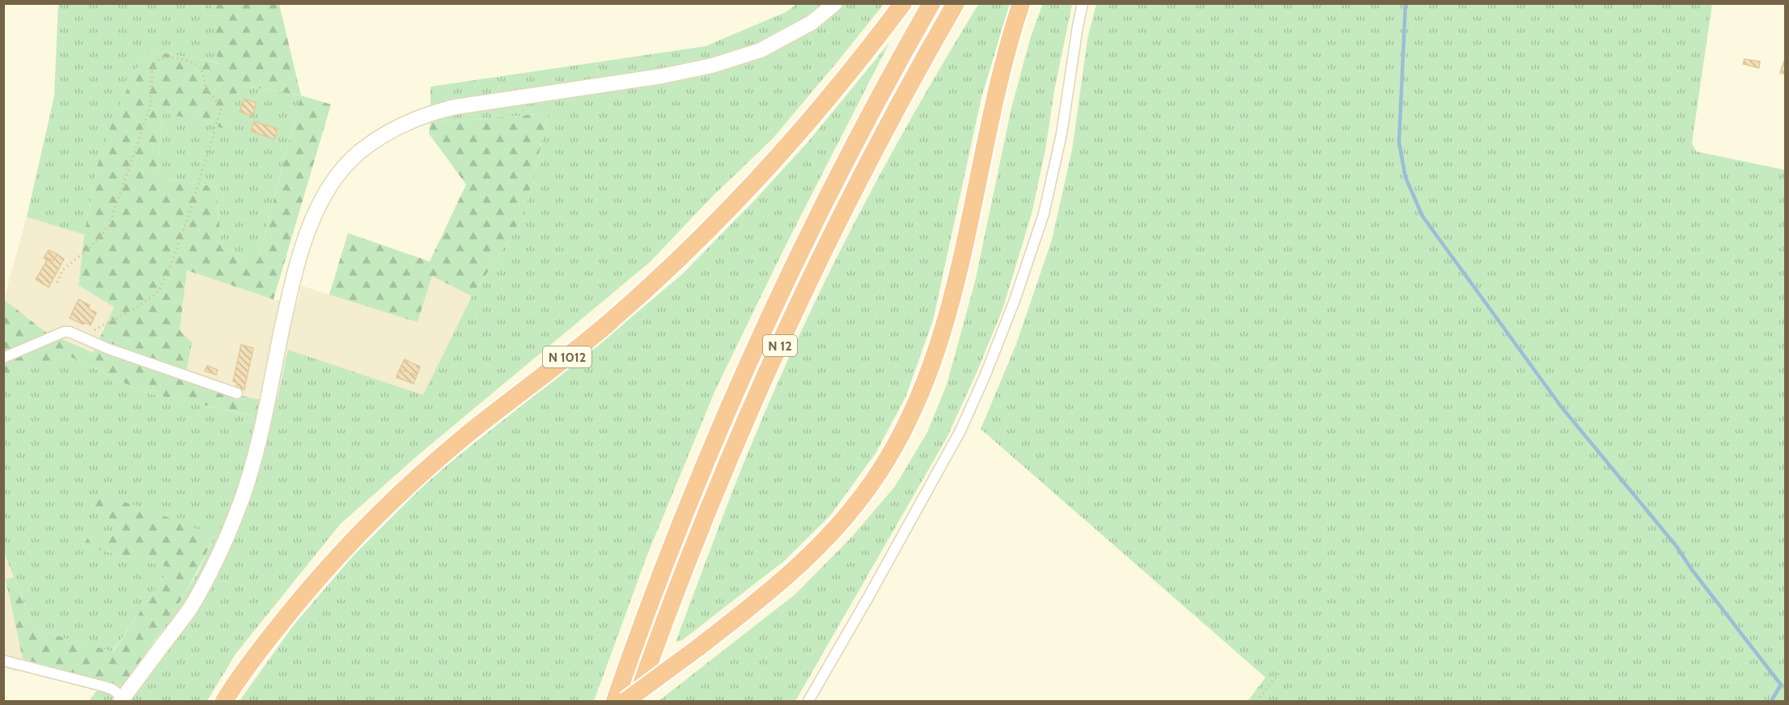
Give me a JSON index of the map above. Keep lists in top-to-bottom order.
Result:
{
  "streets": {
    "highway": ["N 12", "N 1012"]
  }
}
